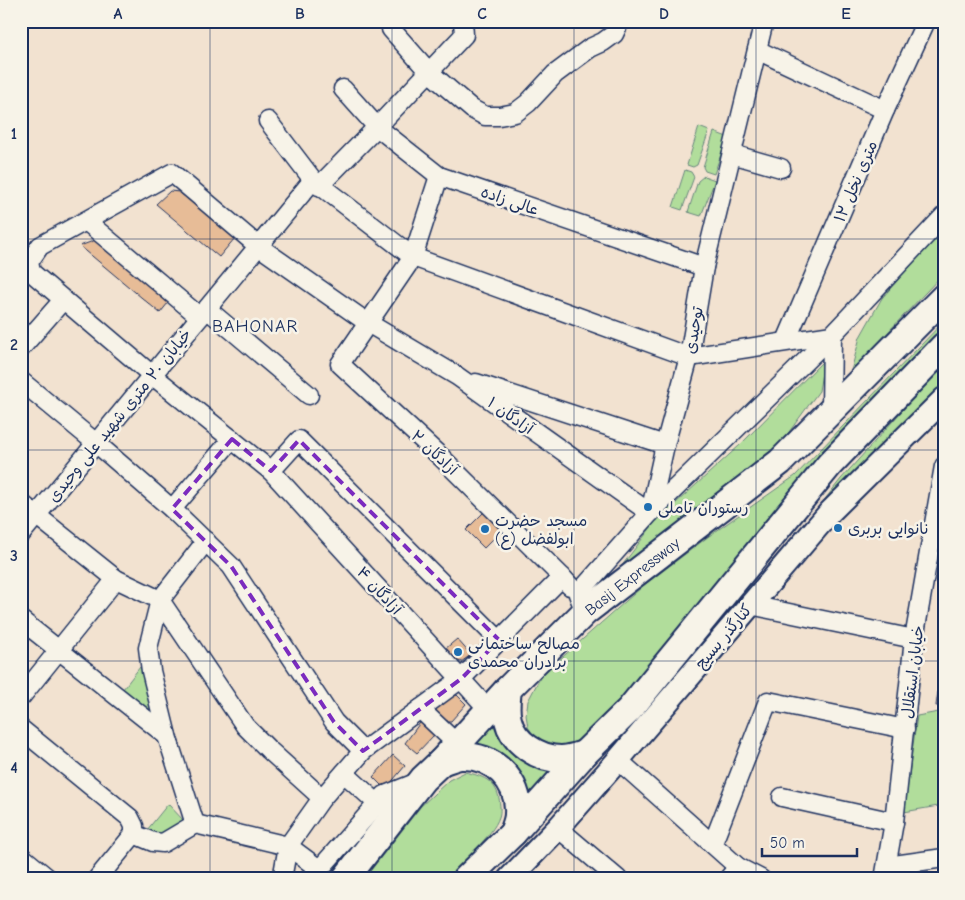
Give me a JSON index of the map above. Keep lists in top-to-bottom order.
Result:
{
  "streets": {
    "highway": ["Basij Expressway"],
    "main road": ["کنارگذر بسیج"],
    "street": [
      "۱۲ متری نخل",
      "عالی زاده",
      "توحیدی",
      "خیابان ۲۰ متری شهید علی وحیدی",
      "آزادگان ۱",
      "آزادگان ۲",
      "آزادگان ۴",
      "خیابان استقلال"
    ]
  },
  "crossings": [
    ["عالی زاده", "توحیدی"],
    ["عالی زاده", "خیابان ۲۰ متری شهید علی وحیدی"],
    ["توحیدی", "آزادگان ۱"],
    ["توحیدی", "Basij Expressway"],
    ["خیابان ۲۰ متری شهید علی وحیدی", "آزادگان ۱"],
    ["خیابان ۲۰ متری شهید علی وحیدی", "آزادگان ۴"],
    ["آزادگان ۱", "آزادگان ۲"],
    ["آزادگان ۱", "آزادگان ۴"],
    ["Basij Expressway", "آزادگان ۴"]
  ],
  "districts": ["BAHONAR"],
  "places": [
    "رستوران تاملی",
    "نانوایی بربری",
    "مسجد حضرت ابولفضل (ع)",
    "مصالح ساختمانی برادران محمدی"
  ],
  "scale_bar": "50 m",
  "grid": {
    "columns": [
      "A",
      "B",
      "C",
      "D",
      "E"
    ],
    "rows": [
      "1",
      "2",
      "3",
      "4"
    ]
  }
}
